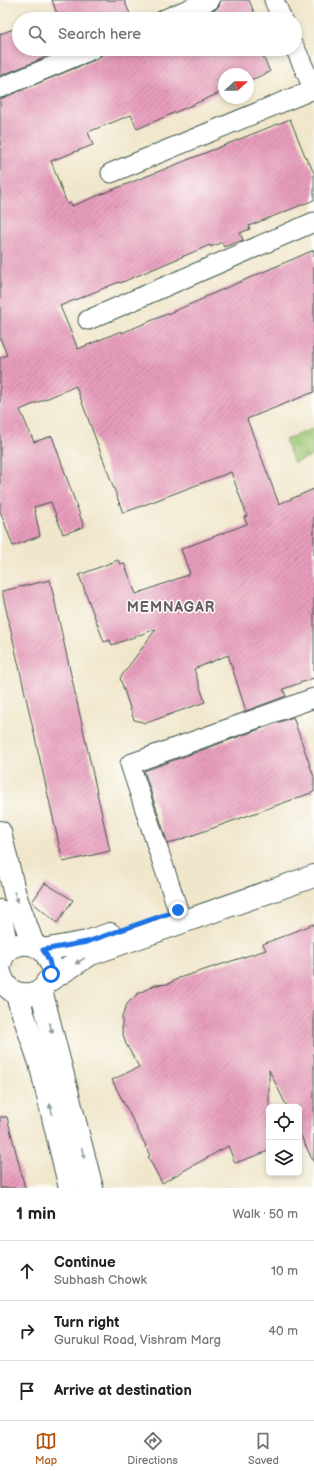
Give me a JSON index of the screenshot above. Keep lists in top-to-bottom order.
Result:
{
  "districts": ["MEMNAGAR"],
  "north": "right",
  "page": {
    "search": "Search here",
    "heading": ["1 min", "Walk · 50 m"],
    "list": [
      ["Continue", "Subhash Chowk", "10 m"],
      ["Turn right", "Gurukul Road, Vishram Marg", "40 m"],
      "Arrive at destination"
    ],
    "nav": ["Map", "Directions", "Saved"]
  }
}
